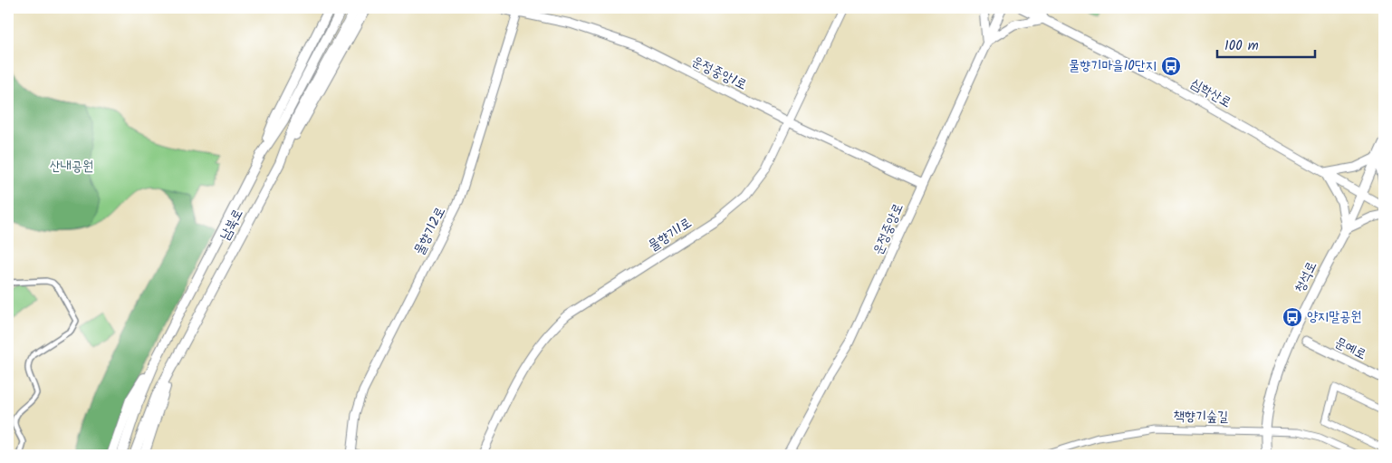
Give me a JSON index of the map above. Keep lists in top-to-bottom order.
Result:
{
  "streets": {
    "main road": ["남북로", "청석로"],
    "street": [
      "운정중앙1로",
      "심학산로",
      "운정중앙로",
      "물향기2로",
      "물향기1로",
      "문예로",
      "책향기숲길"
    ]
  },
  "crossings": [
    ["운정중앙1로", "운정중앙로"],
    ["운정중앙1로", "물향기2로"],
    ["운정중앙1로", "물향기1로"],
    ["심학산로", "청석로"],
    ["청석로", "책향기숲길"]
  ],
  "parks": ["산내공원"],
  "places": {
    "bus stop": ["물향기마을10단지", "양지말공원"]
  },
  "scale_bar": "100 m"
}
